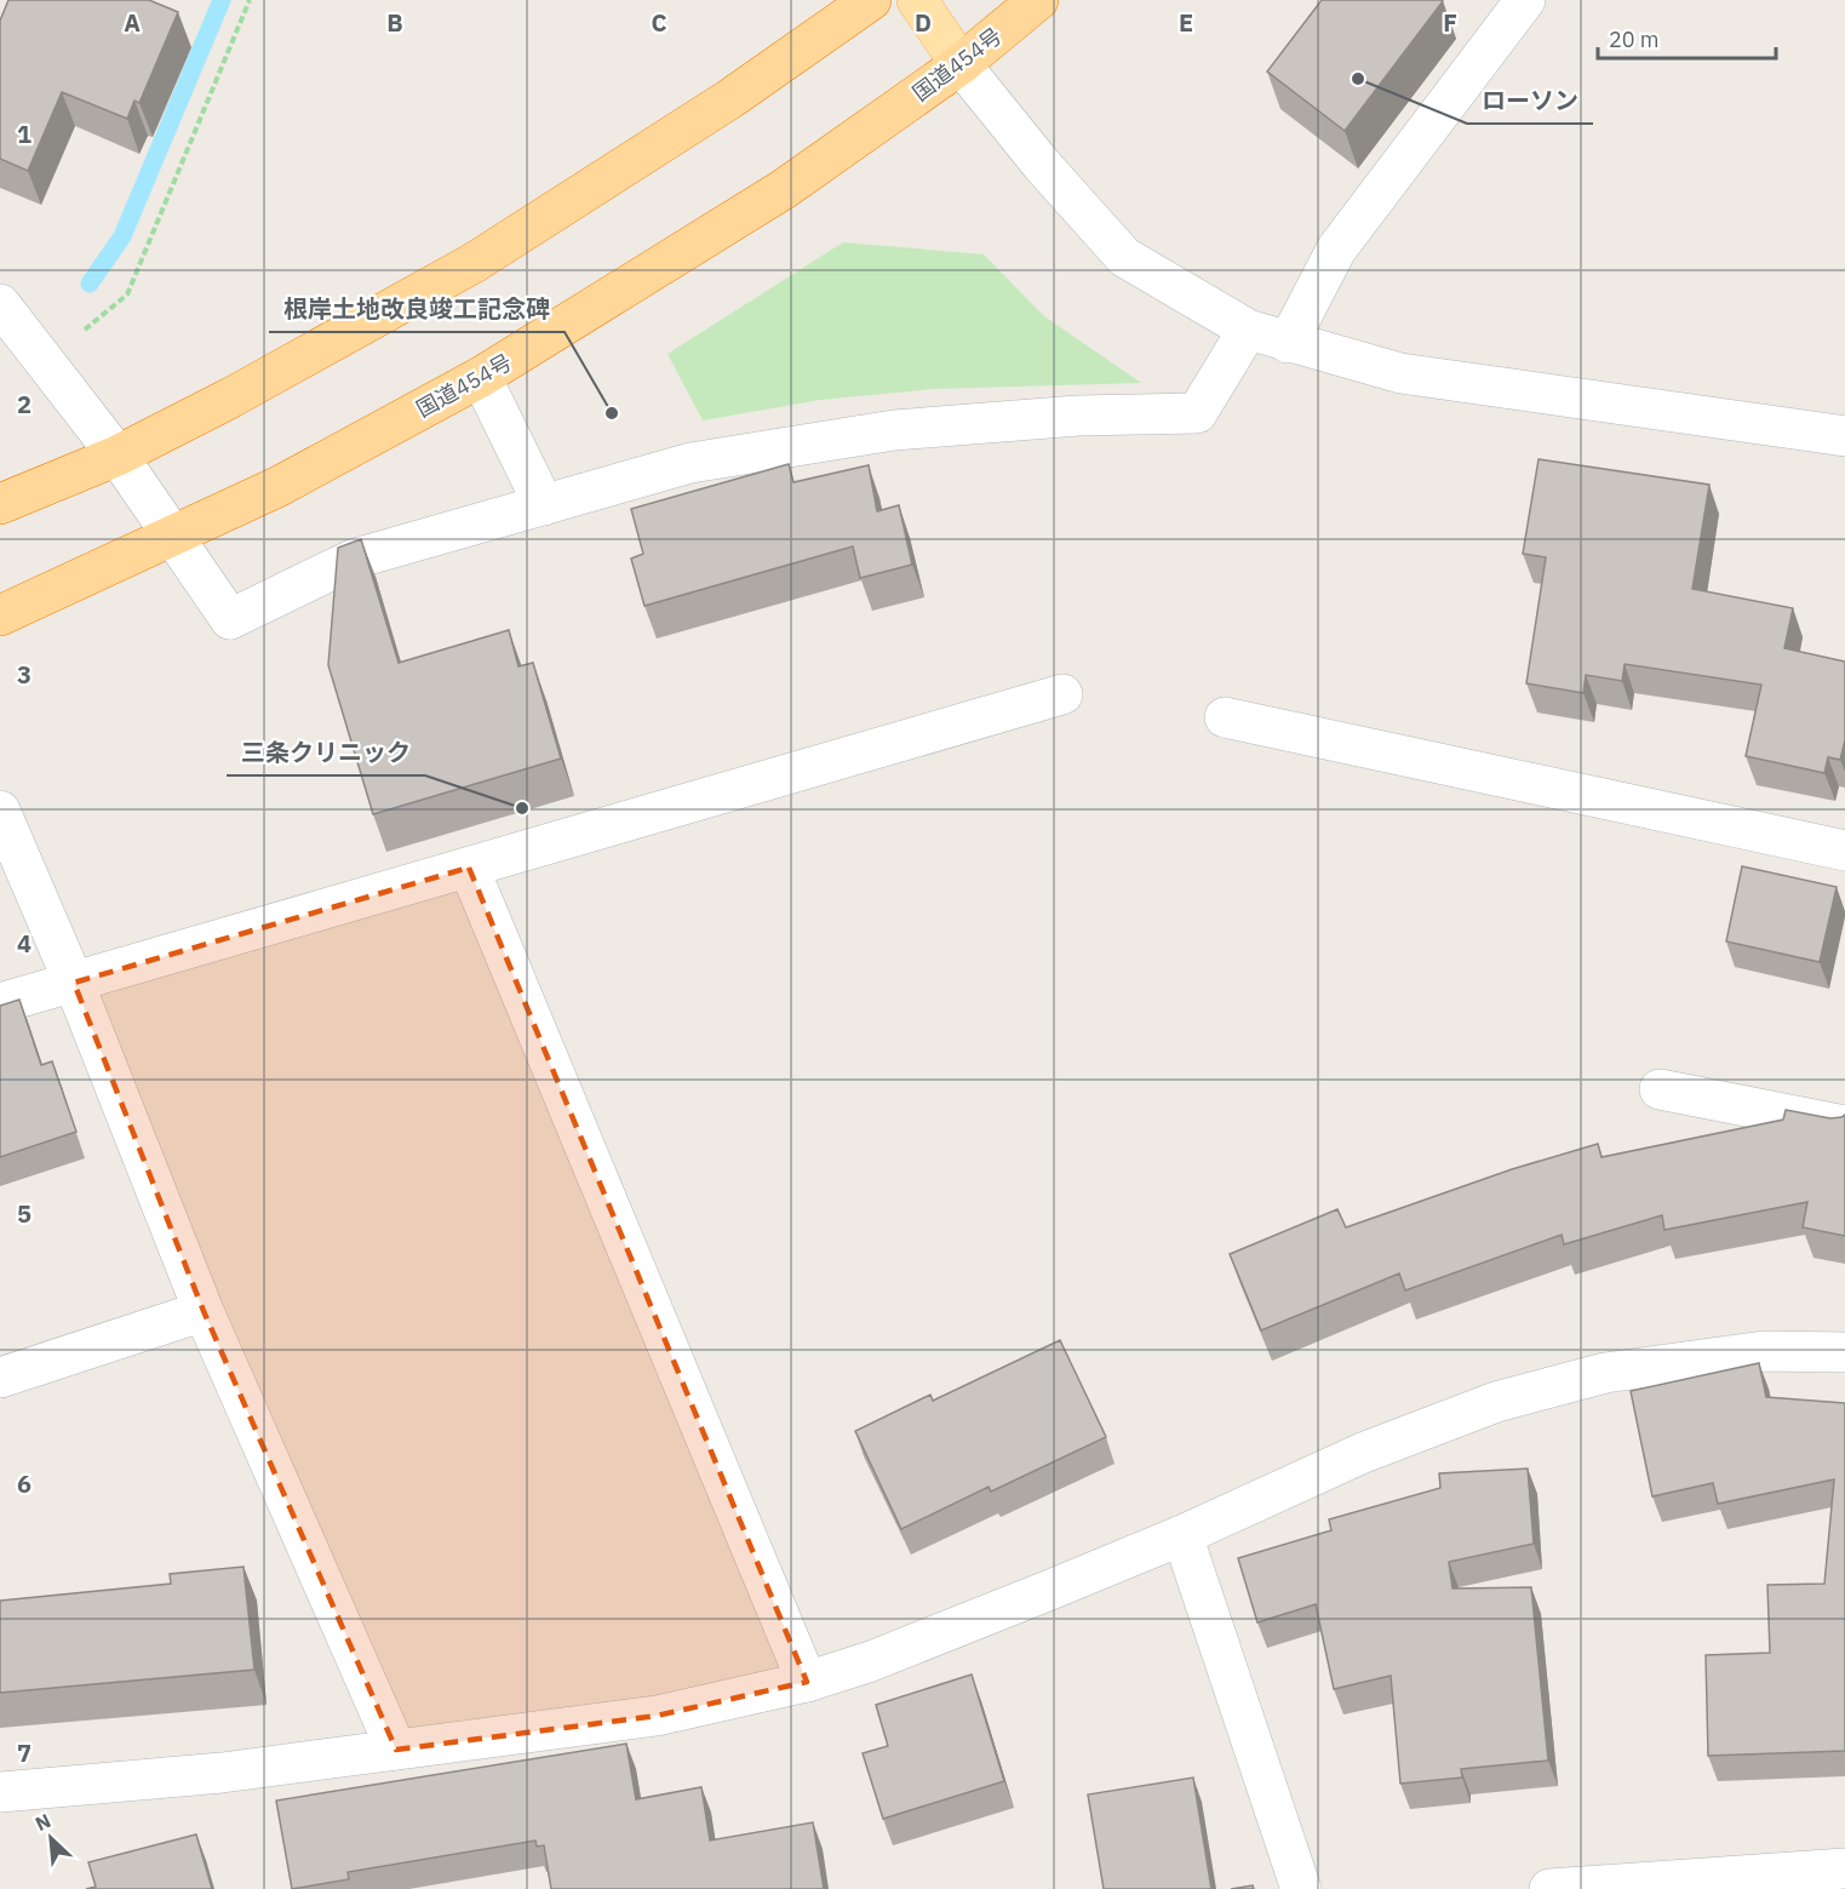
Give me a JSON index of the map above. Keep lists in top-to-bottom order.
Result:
{
  "streets": {
    "highway": ["国道454号"]
  },
  "places": ["ローソン", "根岸土地改良竣工記念碑", "三条クリニック"],
  "scale_bar": "20 m",
  "north": "top left",
  "grid": {
    "columns": [
      "A",
      "B",
      "C",
      "D",
      "E",
      "F"
    ],
    "rows": [
      "1",
      "2",
      "3",
      "4",
      "5",
      "6",
      "7"
    ]
  }
}
